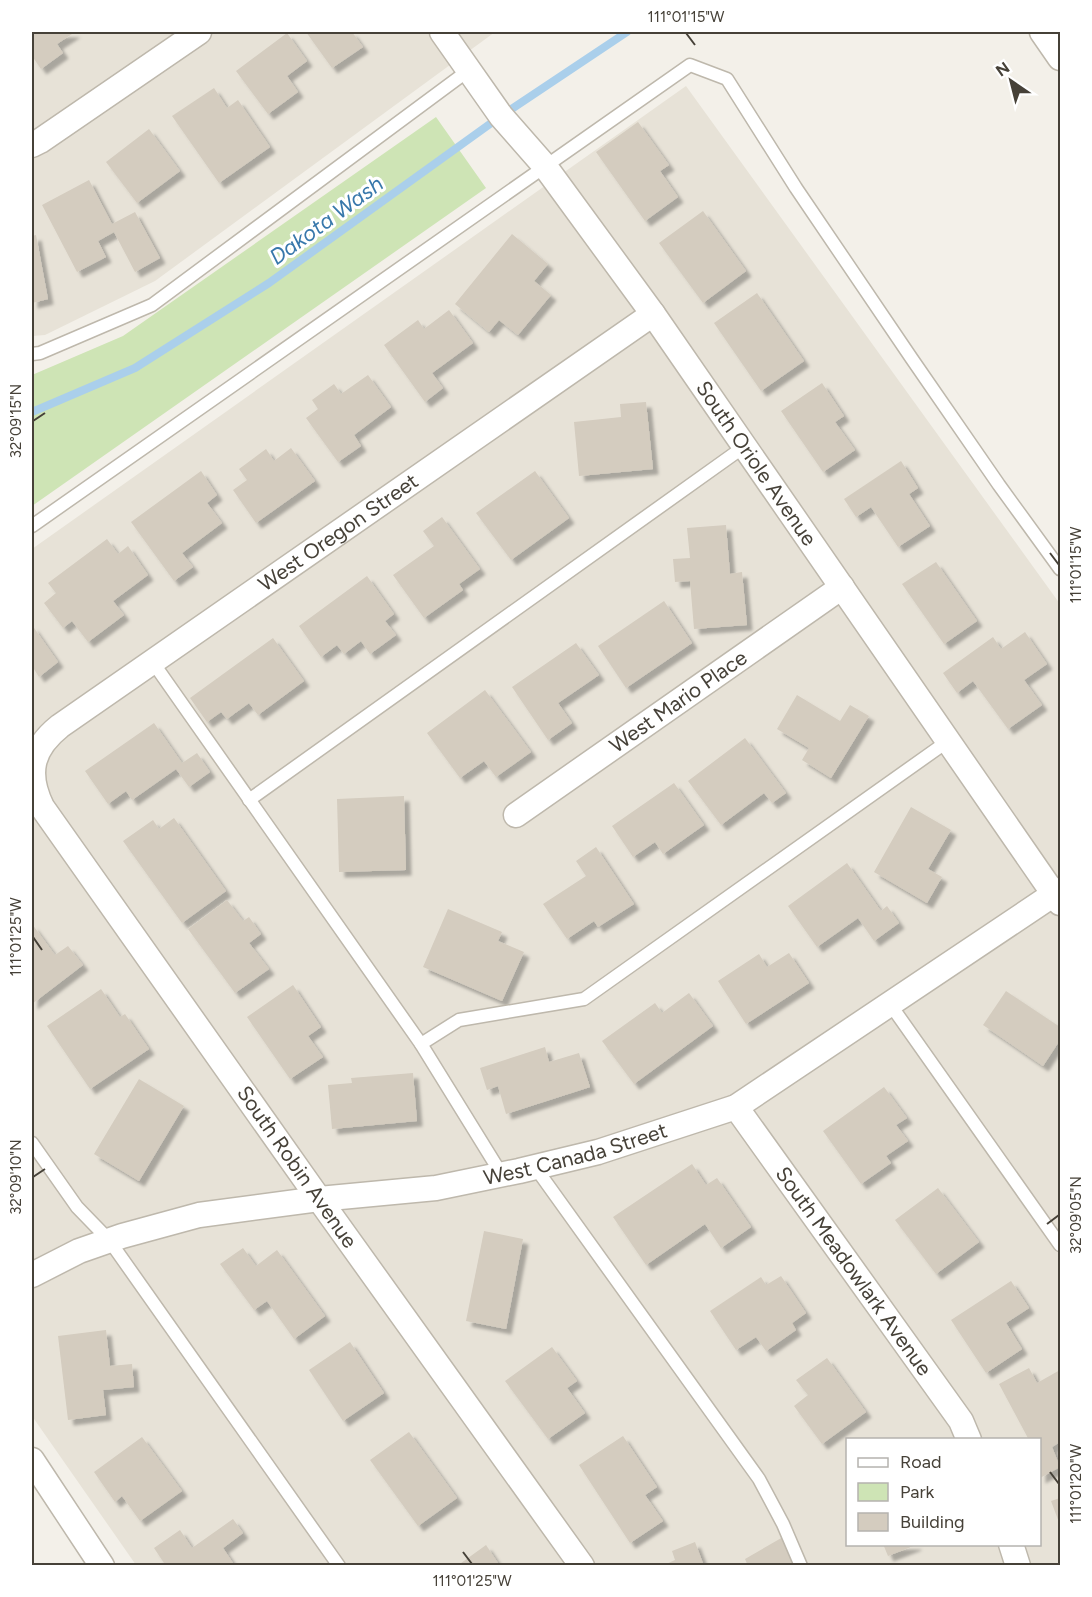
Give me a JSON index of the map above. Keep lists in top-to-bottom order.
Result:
{
  "streets": {
    "street": [
      "South Oriole Avenue",
      "West Oregon Street",
      "West Mario Place",
      "West Canada Street",
      "South Robin Avenue",
      "South Meadowlark Avenue"
    ]
  },
  "crossings": [
    ["South Oriole Avenue", "West Oregon Street"],
    ["South Oriole Avenue", "West Mario Place"],
    ["South Oriole Avenue", "West Canada Street"],
    ["West Oregon Street", "South Robin Avenue"],
    ["West Canada Street", "South Robin Avenue"],
    ["West Canada Street", "South Meadowlark Avenue"]
  ],
  "water": ["Dakota Wash"],
  "legend": ["Road", "Park", "Building"],
  "north": "top left",
  "coordinates": [
    "111°01'15\"W",
    "32°09'15\"N",
    "111°01'25\"W",
    "32°09'10\"N",
    "32°09'05\"N",
    "111°01'20\"W"
  ]
}
